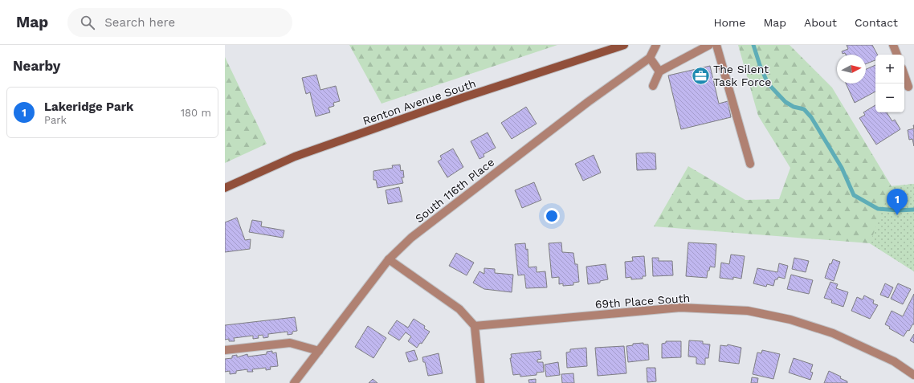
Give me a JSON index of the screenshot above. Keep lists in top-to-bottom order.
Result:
{
  "streets": {
    "main road": ["Renton Avenue South"],
    "street": ["South 116th Place", "69th Place South"]
  },
  "places": {
    "office": ["The Silent Task Force"]
  },
  "north": "right",
  "page": {
    "header": "Map",
    "search": "Search here",
    "nav": [
      "Home",
      "Map",
      "About",
      "Contact"
    ],
    "heading": "Nearby",
    "map_buttons": ["+", "−"],
    "list": [
      {
        "mark": "1",
        "name": "Lakeridge Park",
        "note": "Park",
        "value": "180 m"
      }
    ],
    "pins": "1"
  }
}
